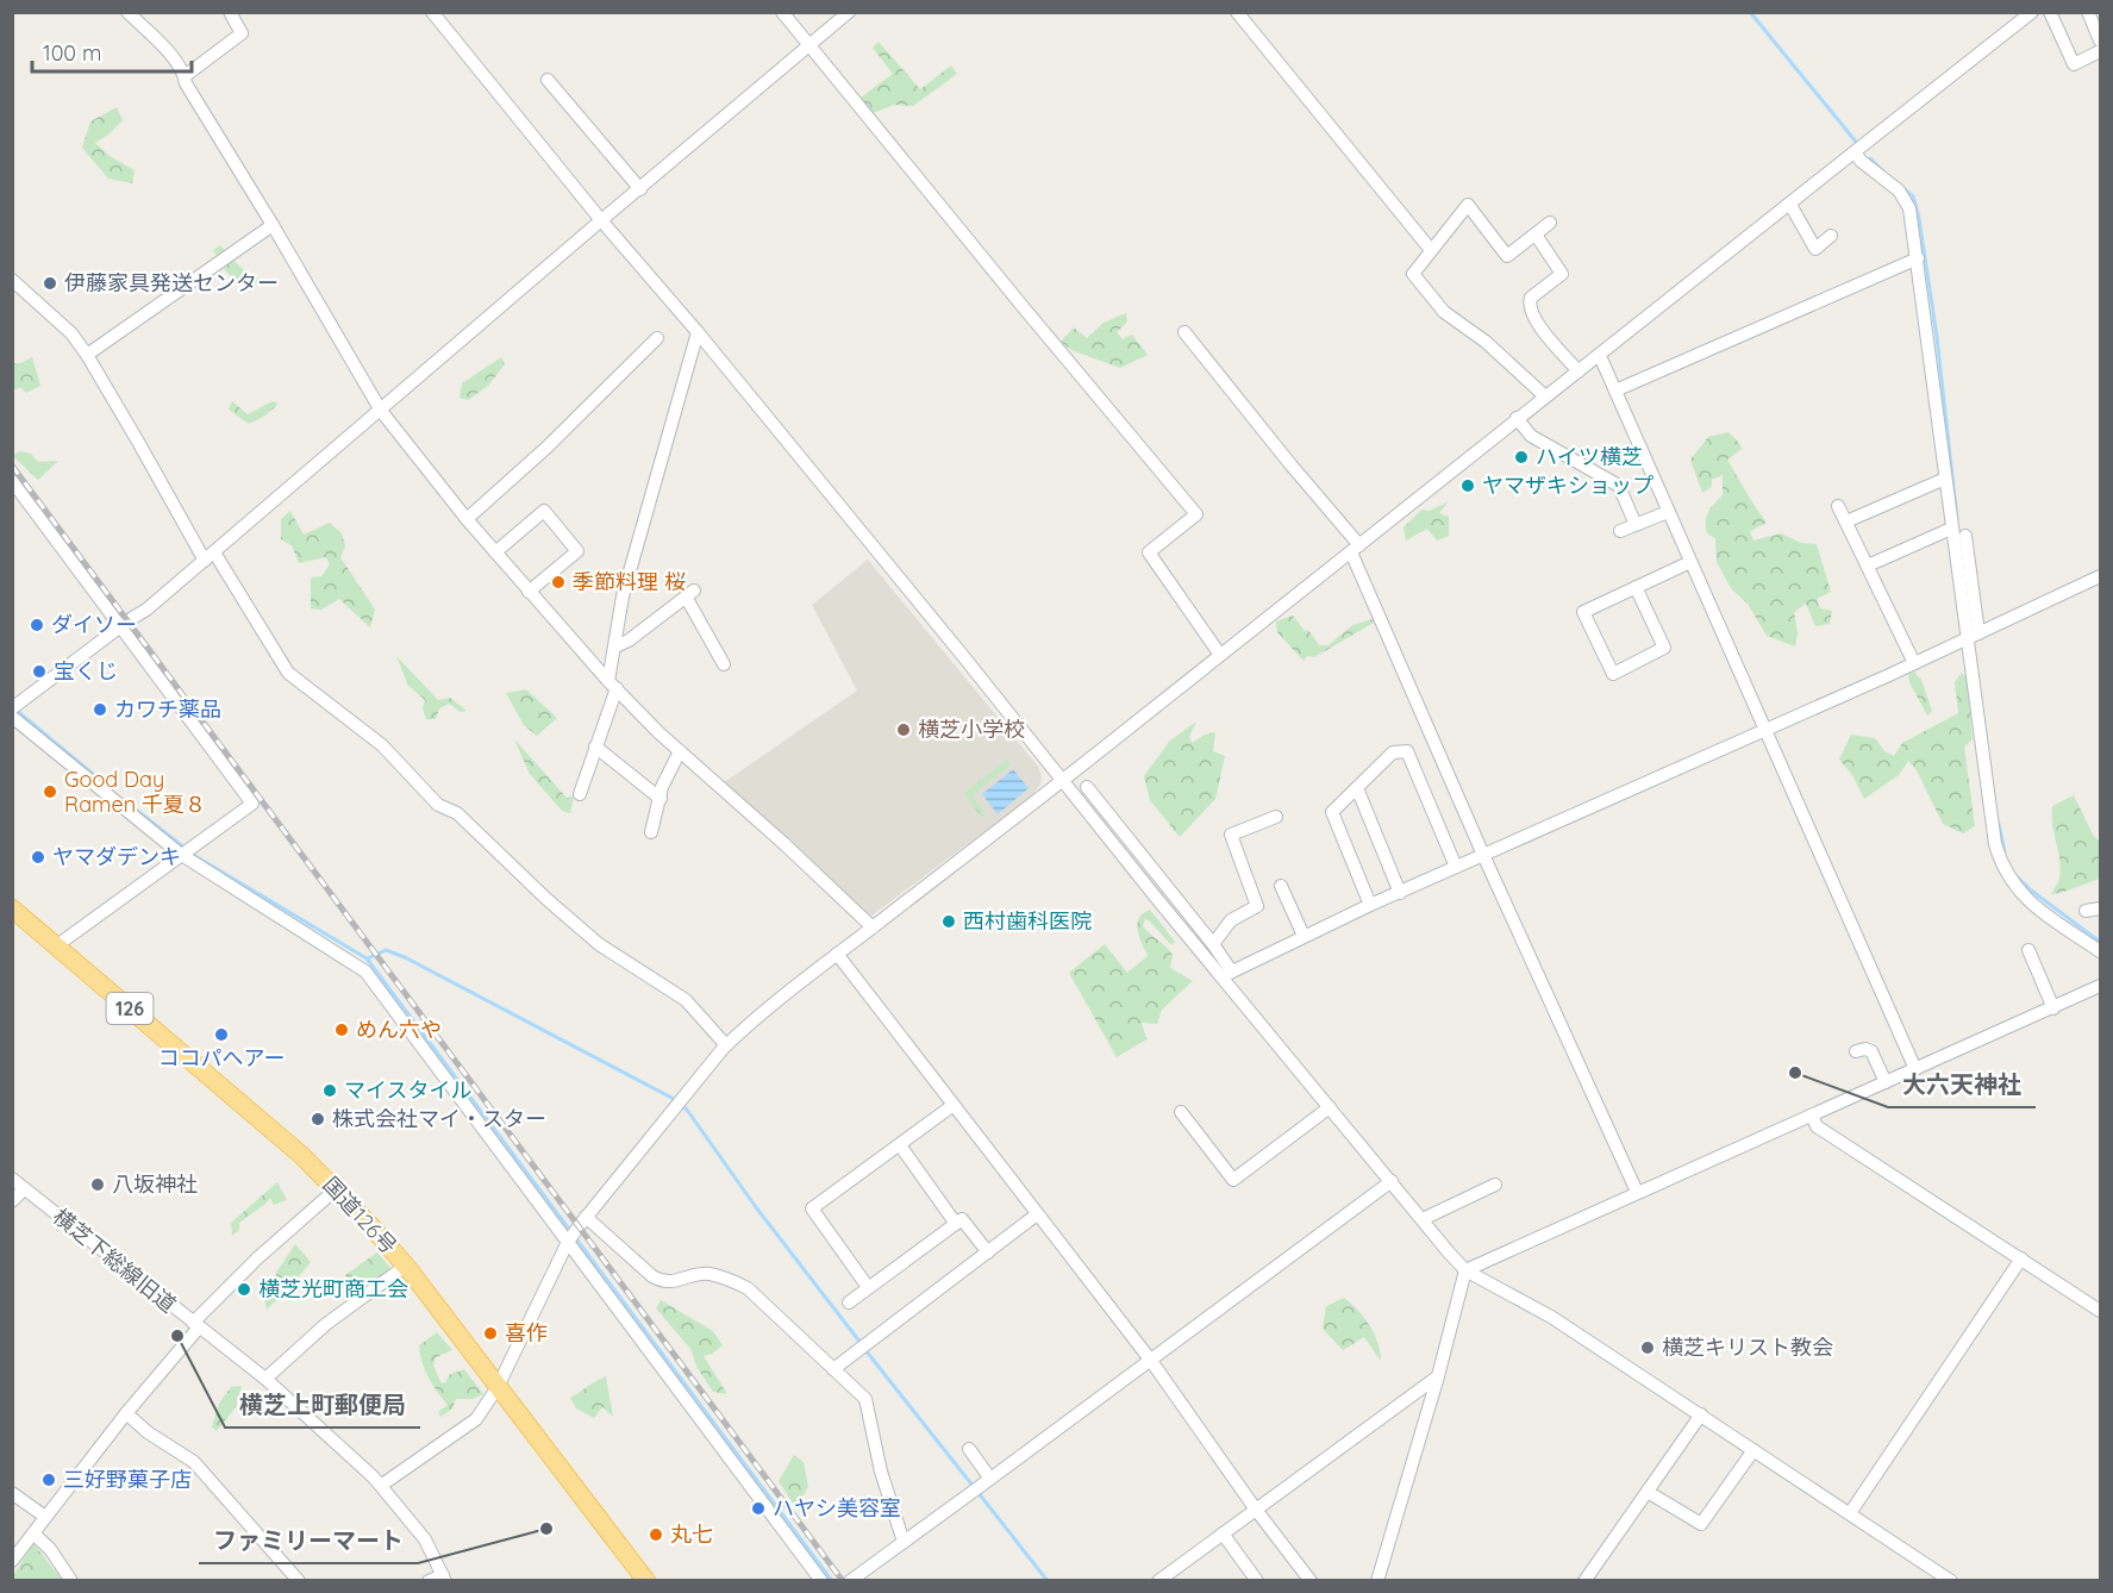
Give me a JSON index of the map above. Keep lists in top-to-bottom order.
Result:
{
  "streets": {
    "highway": ["126", "国道126号"],
    "street": ["横芝下総線旧道"]
  },
  "places": [
    "伊藤家具発送センター",
    "ハイツ横芝",
    "ヤマザキショップ",
    "季節料理 桜",
    "ダイソー",
    "宝くじ",
    "カワチ薬品",
    "横芝小学校",
    "Good Day Ramen 千夏８",
    "ヤマダデンキ",
    "西村歯科医院",
    "めん六や",
    "ココパヘアー",
    "大六天神社",
    "マイスタイル",
    "株式会社マイ・スター",
    "八坂神社",
    "横芝光町商工会",
    "喜作",
    "横芝上町郵便局",
    "横芝キリスト教会",
    "三好野菓子店",
    "ハヤシ美容室",
    "ファミリーマート",
    "丸七"
  ],
  "scale_bar": "100 m"
}
